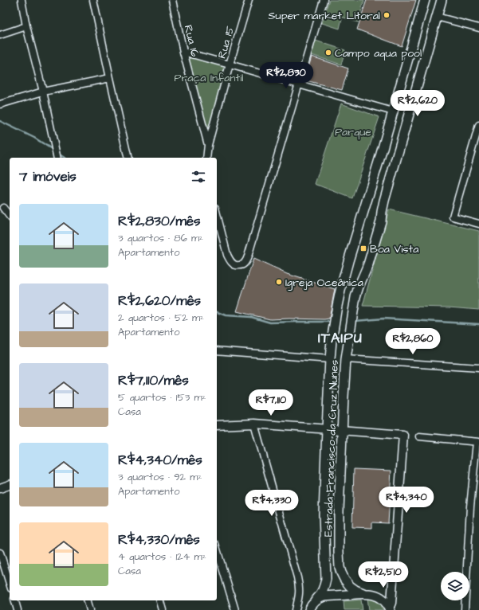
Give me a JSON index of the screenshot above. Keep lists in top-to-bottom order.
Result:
{
  "streets": {
    "main road": ["Estrada Francisco da Cruz Nunes"],
    "street": ["Rua 16", "Rua 15"]
  },
  "crossings": [
    ["Rua 16", "Rua 15"]
  ],
  "districts": ["ITAIPU"],
  "parks": ["Praça Infantil", "Parque"],
  "places": {
    "other": ["Super market Litoral", "Campo aqua pool", "Igreja Oceânica"],
    "transit": ["Boa Vista"]
  },
  "page": {
    "price": [
      "R$2,830",
      "R$2,620",
      "R$2,860",
      "R$7,110",
      "R$4,340",
      "R$4,330",
      "R$2,510"
    ],
    "heading": "7 imóveis",
    "list": [
      {
        "name": "R$2,830/mês",
        "note": "3 quartos · 86 m² · Apartamento"
      },
      {
        "name": "R$2,620/mês",
        "note": "2 quartos · 52 m² · Apartamento"
      },
      {
        "name": "R$7,110/mês",
        "note": "5 quartos · 153 m² · Casa"
      },
      {
        "name": "R$4,340/mês",
        "note": "3 quartos · 92 m² · Apartamento"
      },
      {
        "name": "R$4,330/mês",
        "note": "4 quartos · 124 m² · Casa"
      }
    ]
  }
}
